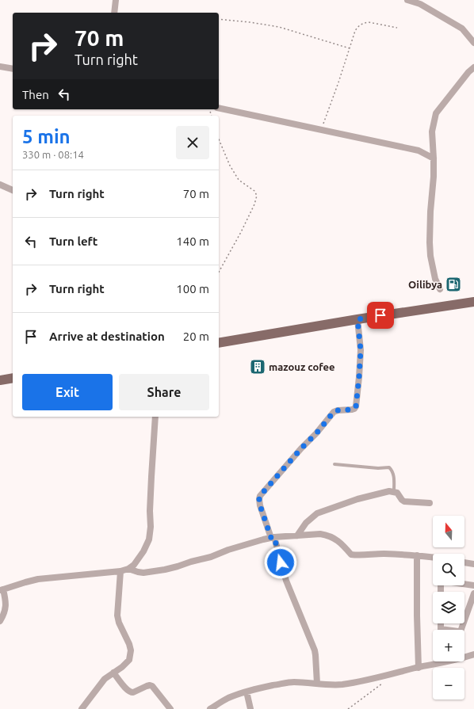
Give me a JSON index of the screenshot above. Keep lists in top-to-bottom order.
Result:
{
  "places": {
    "fuel station": ["Oilibya"],
    "building": ["mazouz cofee"]
  },
  "north": "top",
  "page": {
    "turn": ["70 m", "Turn right"],
    "then": "Then",
    "heading": ["5 min", "330 m · 08:14"],
    "list": [
      {
        "name": "Turn right",
        "value": "70 m"
      },
      {
        "name": "Turn left",
        "value": "140 m"
      },
      {
        "name": "Turn right",
        "value": "100 m"
      },
      {
        "name": "Arrive at destination",
        "value": "20 m"
      }
    ],
    "buttons": ["Exit", "Share"],
    "map_buttons": ["+", "−"]
  }
}
